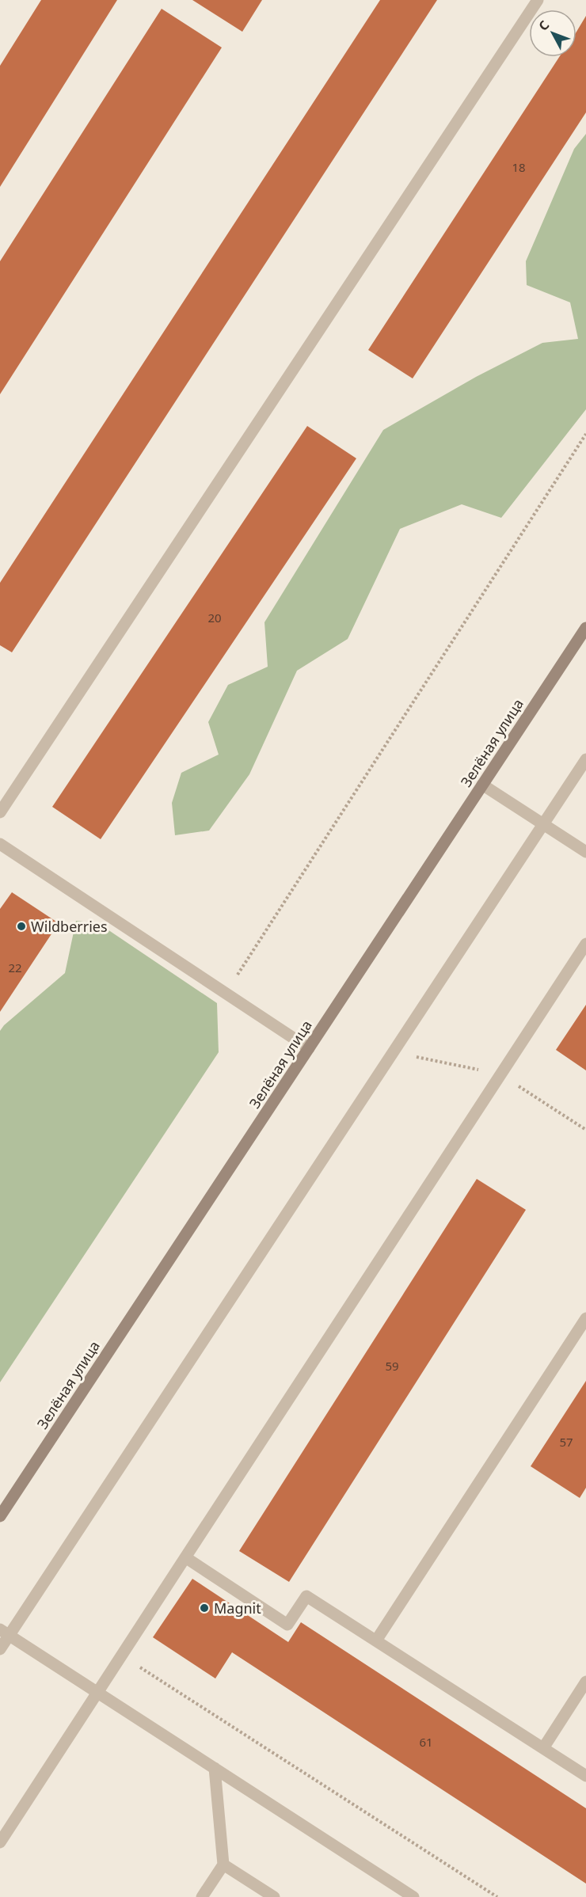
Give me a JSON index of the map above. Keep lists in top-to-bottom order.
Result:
{
  "streets": {
    "main road": ["Зелёная улица"]
  },
  "places": ["Wildberries", "Magnit"],
  "house_numbers": [
    "18",
    "20",
    "22",
    "59",
    "57",
    "61"
  ],
  "north": "top left"
}
